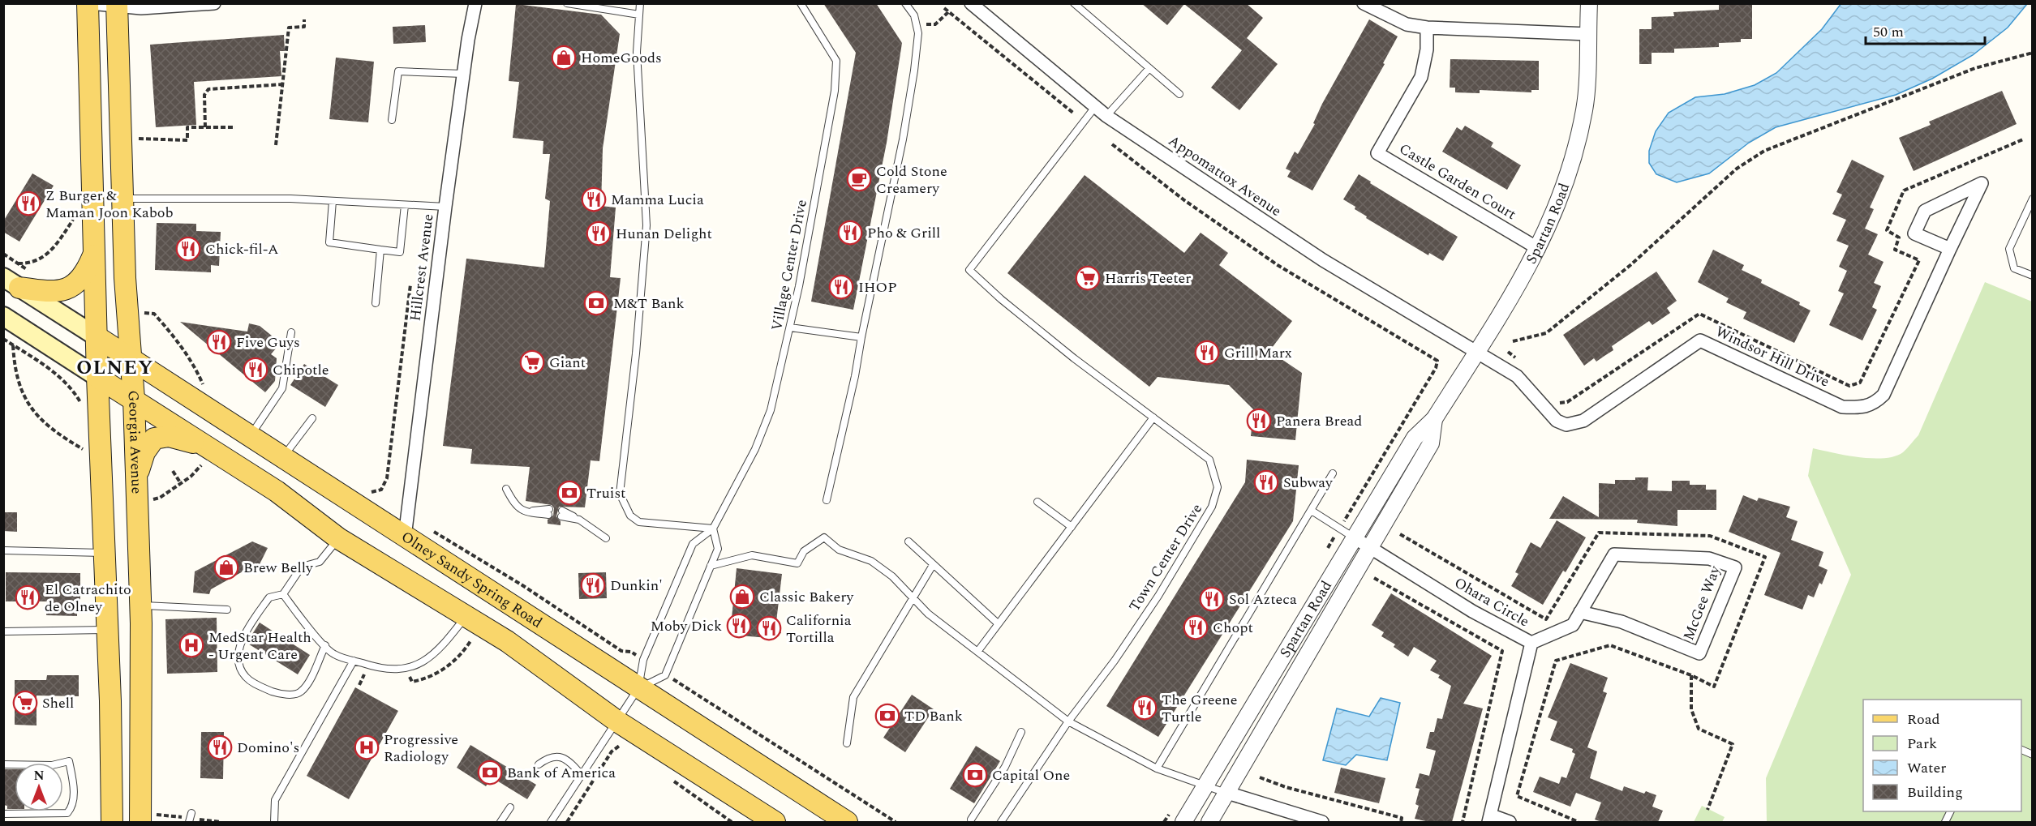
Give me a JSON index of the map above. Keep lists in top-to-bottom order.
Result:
{
  "streets": {
    "main road": ["Georgia Avenue", "Olney Sandy Spring Road"],
    "street": [
      "Appomattox Avenue",
      "Castle Garden Court",
      "Spartan Road",
      "Hillcrest Avenue",
      "Windsor Hill Drive",
      "Ohara Circle",
      "McGee Way"
    ],
    "lane": ["Village Center Drive", "Town Center Drive"]
  },
  "crossings": [
    ["Appomattox Avenue", "Spartan Road"],
    ["Appomattox Avenue", "Windsor Hill Drive"],
    ["Appomattox Avenue", "Town Center Drive"],
    ["Castle Garden Court", "Spartan Road"],
    ["Spartan Road", "Windsor Hill Drive"],
    ["Spartan Road", "Ohara Circle"],
    ["Village Center Drive", "Olney Sandy Spring Road"],
    ["Hillcrest Avenue", "Olney Sandy Spring Road"],
    ["Georgia Avenue", "Olney Sandy Spring Road"],
    ["Ohara Circle", "McGee Way"]
  ],
  "districts": ["OLNEY"],
  "places": {
    "shop": ["HomeGoods", "Brew Belly", "Classic Bakery"],
    "cafe": ["Cold Stone Creamery"],
    "restaurant": [
      "Mamma Lucia",
      "Z Burger & Maman Joon Kabob",
      "Pho & Grill",
      "Hunan Delight",
      "Chick-fil-A",
      "IHOP",
      "Five Guys",
      "Grill Marx",
      "Chipotle",
      "Panera Bread",
      "Subway",
      "Dunkin'",
      "El Catrachito de Olney",
      "Sol Azteca",
      "Moby Dick",
      "Chopt",
      "California Tortilla",
      "The Greene Turtle",
      "Domino's"
    ],
    "supermarket": ["Harris Teeter", "Giant", "Shell"],
    "bank": [
      "M&T Bank",
      "Truist",
      "TD Bank",
      "Bank of America",
      "Capital One"
    ],
    "hospital": ["MedStar Health - Urgent Care", "Progressive Radiology"]
  },
  "legend": [
    "Road",
    "Park",
    "Water",
    "Building"
  ],
  "scale_bar": "50 m",
  "north": "top"
}
